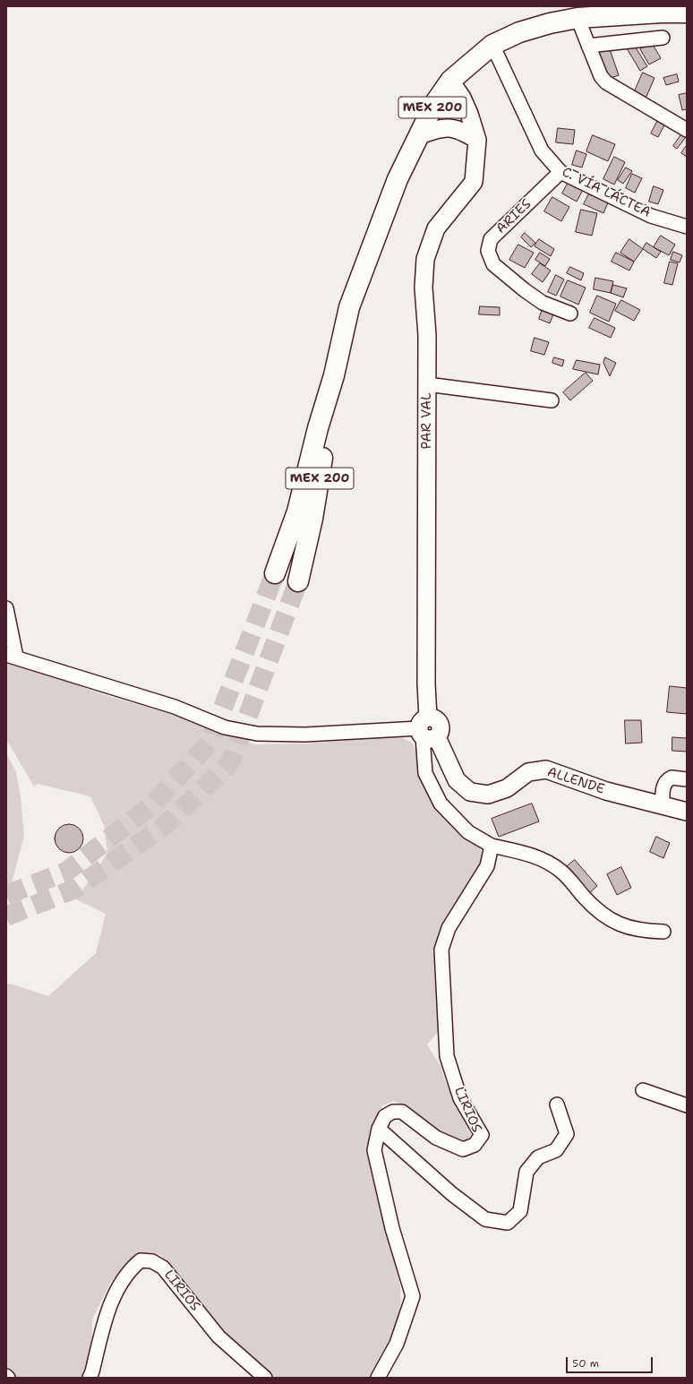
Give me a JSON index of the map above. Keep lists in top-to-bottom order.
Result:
{
  "streets": {
    "main road": ["MEX 200"],
    "street": [
      "C. VÍA LÁCTEA",
      "ARIES",
      "PAR VAL",
      "ALLENDE",
      "LIRIOS"
    ]
  },
  "crossings": [
    ["MEX 200", "C. VÍA LÁCTEA"],
    ["MEX 200", "PAR VAL"],
    ["C. VÍA LÁCTEA", "ARIES"],
    ["PAR VAL", "ALLENDE"]
  ],
  "scale_bar": "50 m"
}
